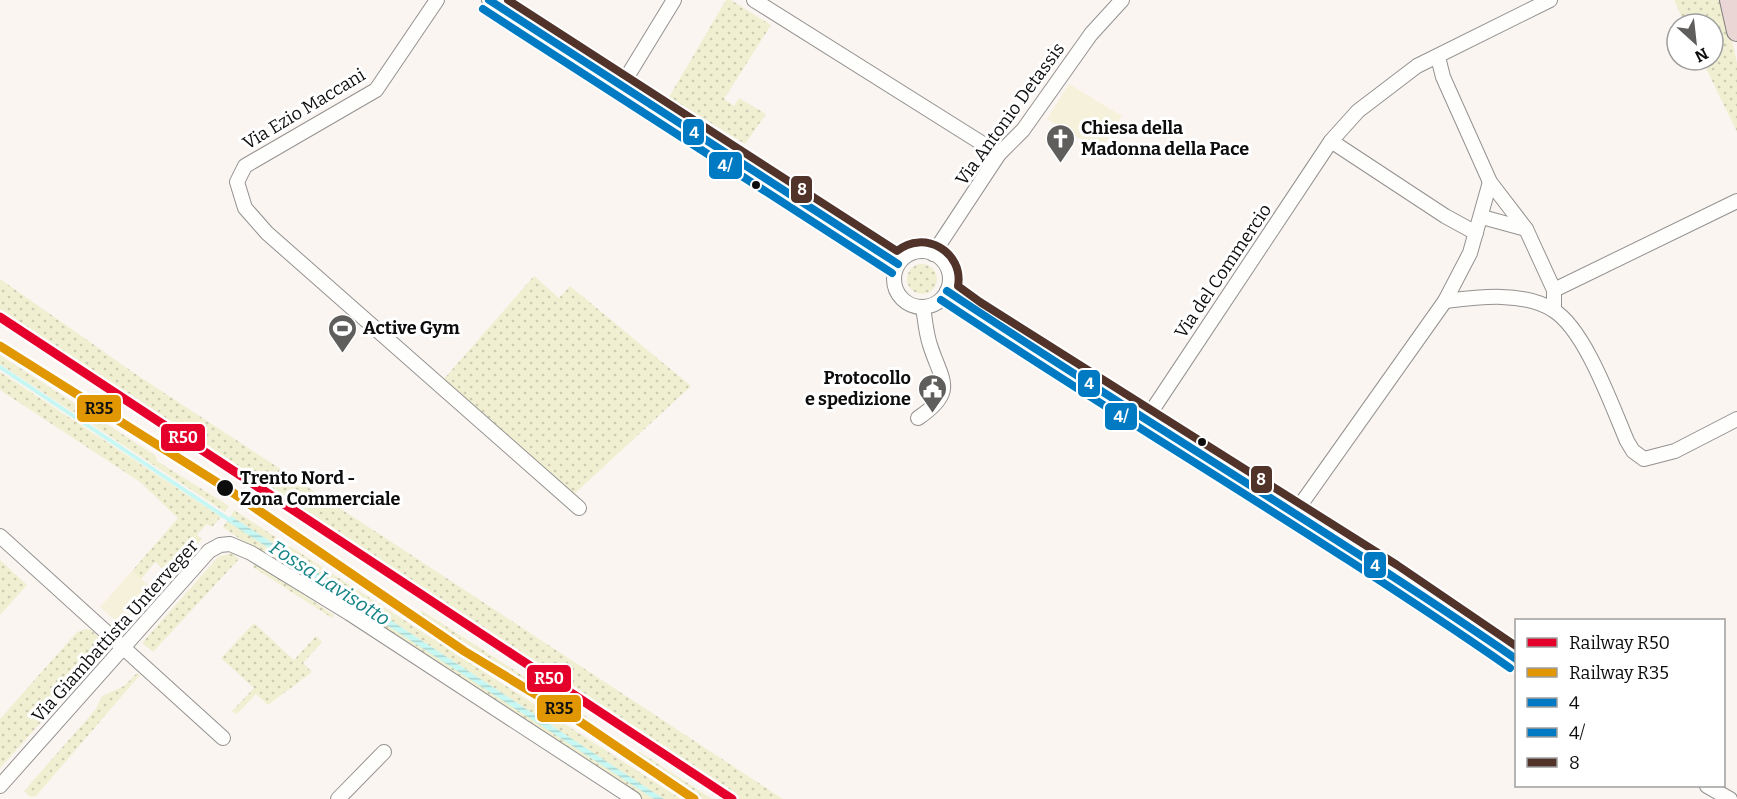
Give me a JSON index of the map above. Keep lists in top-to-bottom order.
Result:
{
  "streets": {
    "street": [
      "Via Ezio Maccani",
      "Via Antonio Detassis",
      "Via del Commercio",
      "Via Giambattista Unterveger"
    ]
  },
  "water": ["Fossa Lavisotto"],
  "places": {
    "church": ["Chiesa della Madonna della Pace"],
    "sports": ["Active Gym"],
    "public building": ["Protocollo e spedizione"],
    "other": ["Trento Nord - Zona Commerciale"]
  },
  "lines": [
    "transit line 4",
    "transit line 8",
    "transit line 4/",
    "rail line R50",
    "rail line R35"
  ],
  "legend": [
    "Railway R50",
    "Railway R35",
    "4",
    "4/",
    "8"
  ],
  "north": "bottom right"
}
